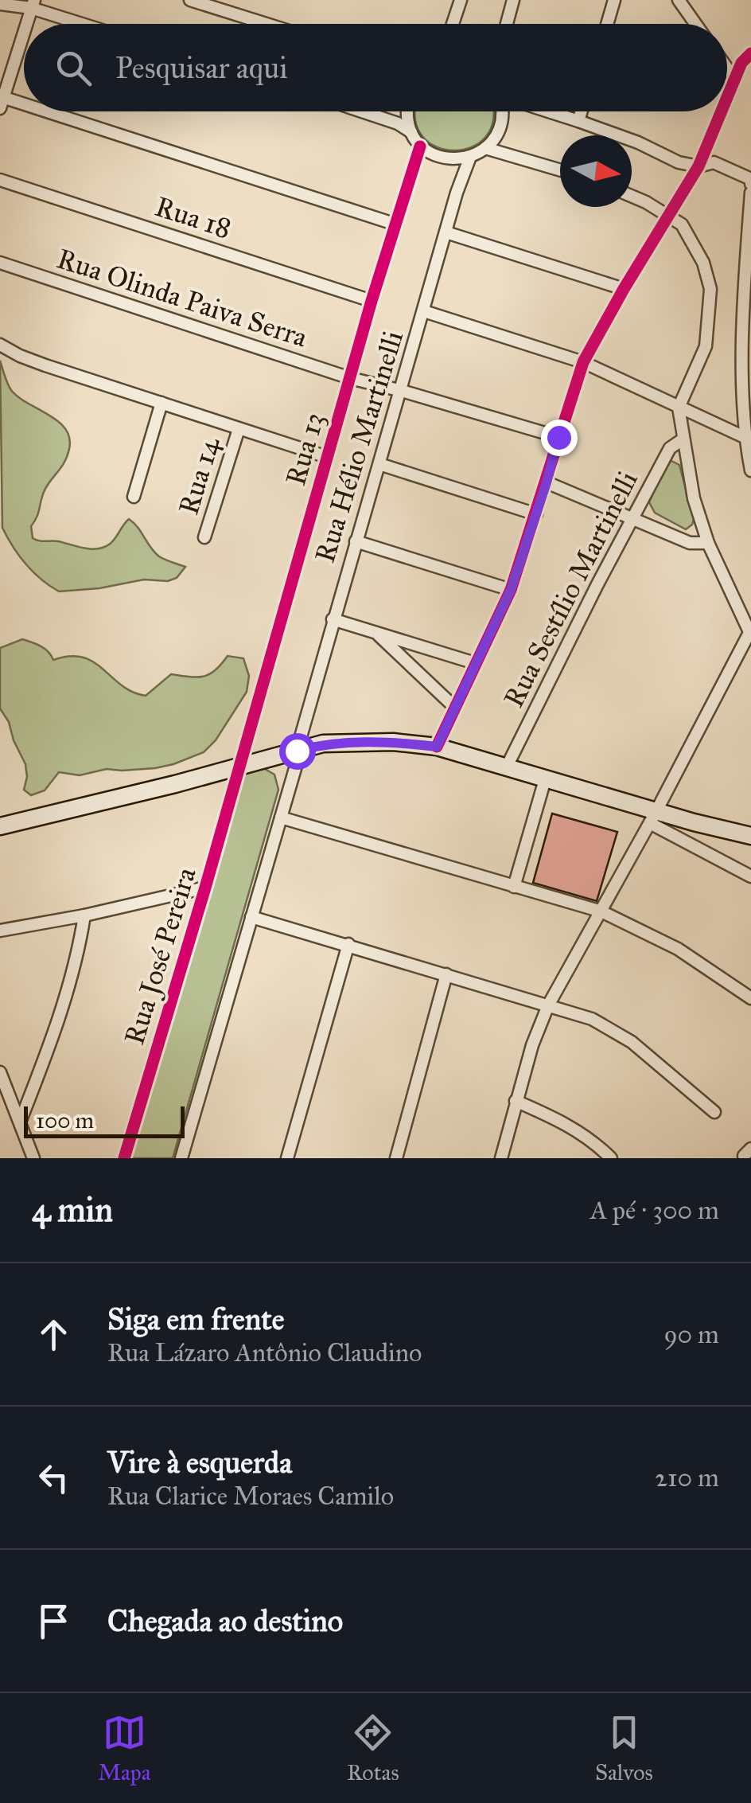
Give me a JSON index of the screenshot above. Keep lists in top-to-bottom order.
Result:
{
  "streets": {
    "street": [
      "Rua 18",
      "Rua Olinda Paiva Serra",
      "Rua Hélio Martinelli",
      "Rua 13",
      "Rua 14",
      "Rua Sestílio Martinelli",
      "Rua José Pereira"
    ]
  },
  "crossings": [
    ["Rua 18", "Rua 13"],
    ["Rua Olinda Paiva Serra", "Rua Hélio Martinelli"],
    ["Rua Olinda Paiva Serra", "Rua 13"],
    ["Rua 13", "Rua José Pereira"]
  ],
  "scale_bar": "100 m",
  "north": "right",
  "page": {
    "search": "Pesquisar aqui",
    "scale": "100 m",
    "heading": ["4 min", "A pé · 300 m"],
    "list": [
      ["Siga em frente", "Rua Lázaro Antônio Claudino", "90 m"],
      ["Vire à esquerda", "Rua Clarice Moraes Camilo", "210 m"],
      "Chegada ao destino"
    ],
    "nav": ["Mapa", "Rotas", "Salvos"]
  }
}
